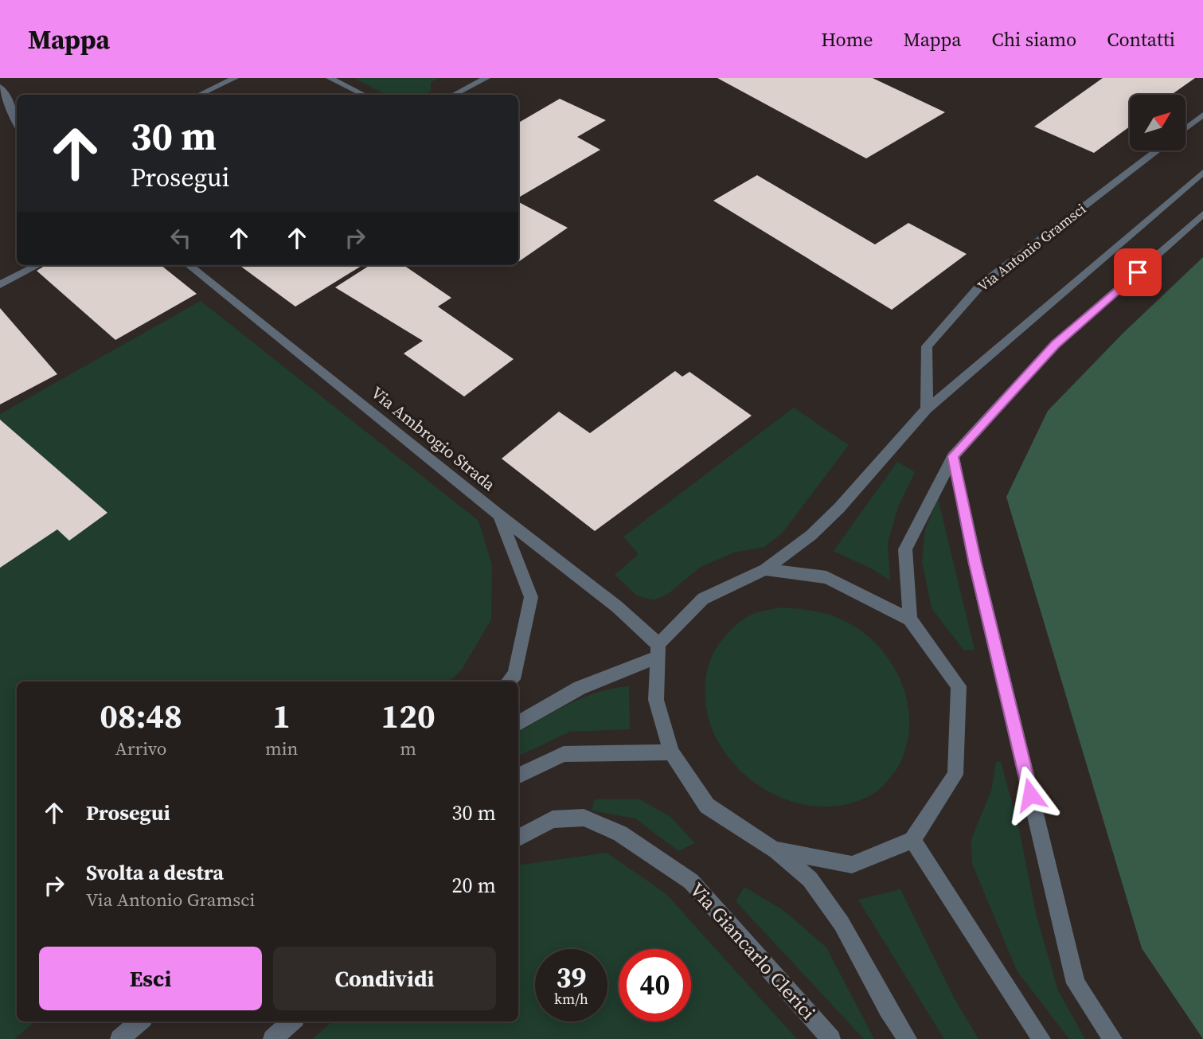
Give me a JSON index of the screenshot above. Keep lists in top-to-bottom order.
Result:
{
  "streets": {
    "street": ["Via Antonio Gramsci", "Via Ambrogio Strada", "Via Giancarlo Clerici"]
  },
  "north": "top right",
  "page": {
    "header": "Mappa",
    "nav": [
      "Home",
      "Mappa",
      "Chi siamo",
      "Contatti"
    ],
    "turn": ["30 m", "Prosegui"],
    "eta": [
      "08:48",
      "Arrivo",
      "1",
      "min",
      "120",
      "m"
    ],
    "list": [
      {
        "name": "Prosegui",
        "value": "30 m"
      },
      {
        "name": "Svolta a destra",
        "note": "Via Antonio Gramsci",
        "value": "20 m"
      }
    ],
    "buttons": ["Esci", "Condividi"],
    "speed": "39 km/h",
    "limit": "40"
  }
}
